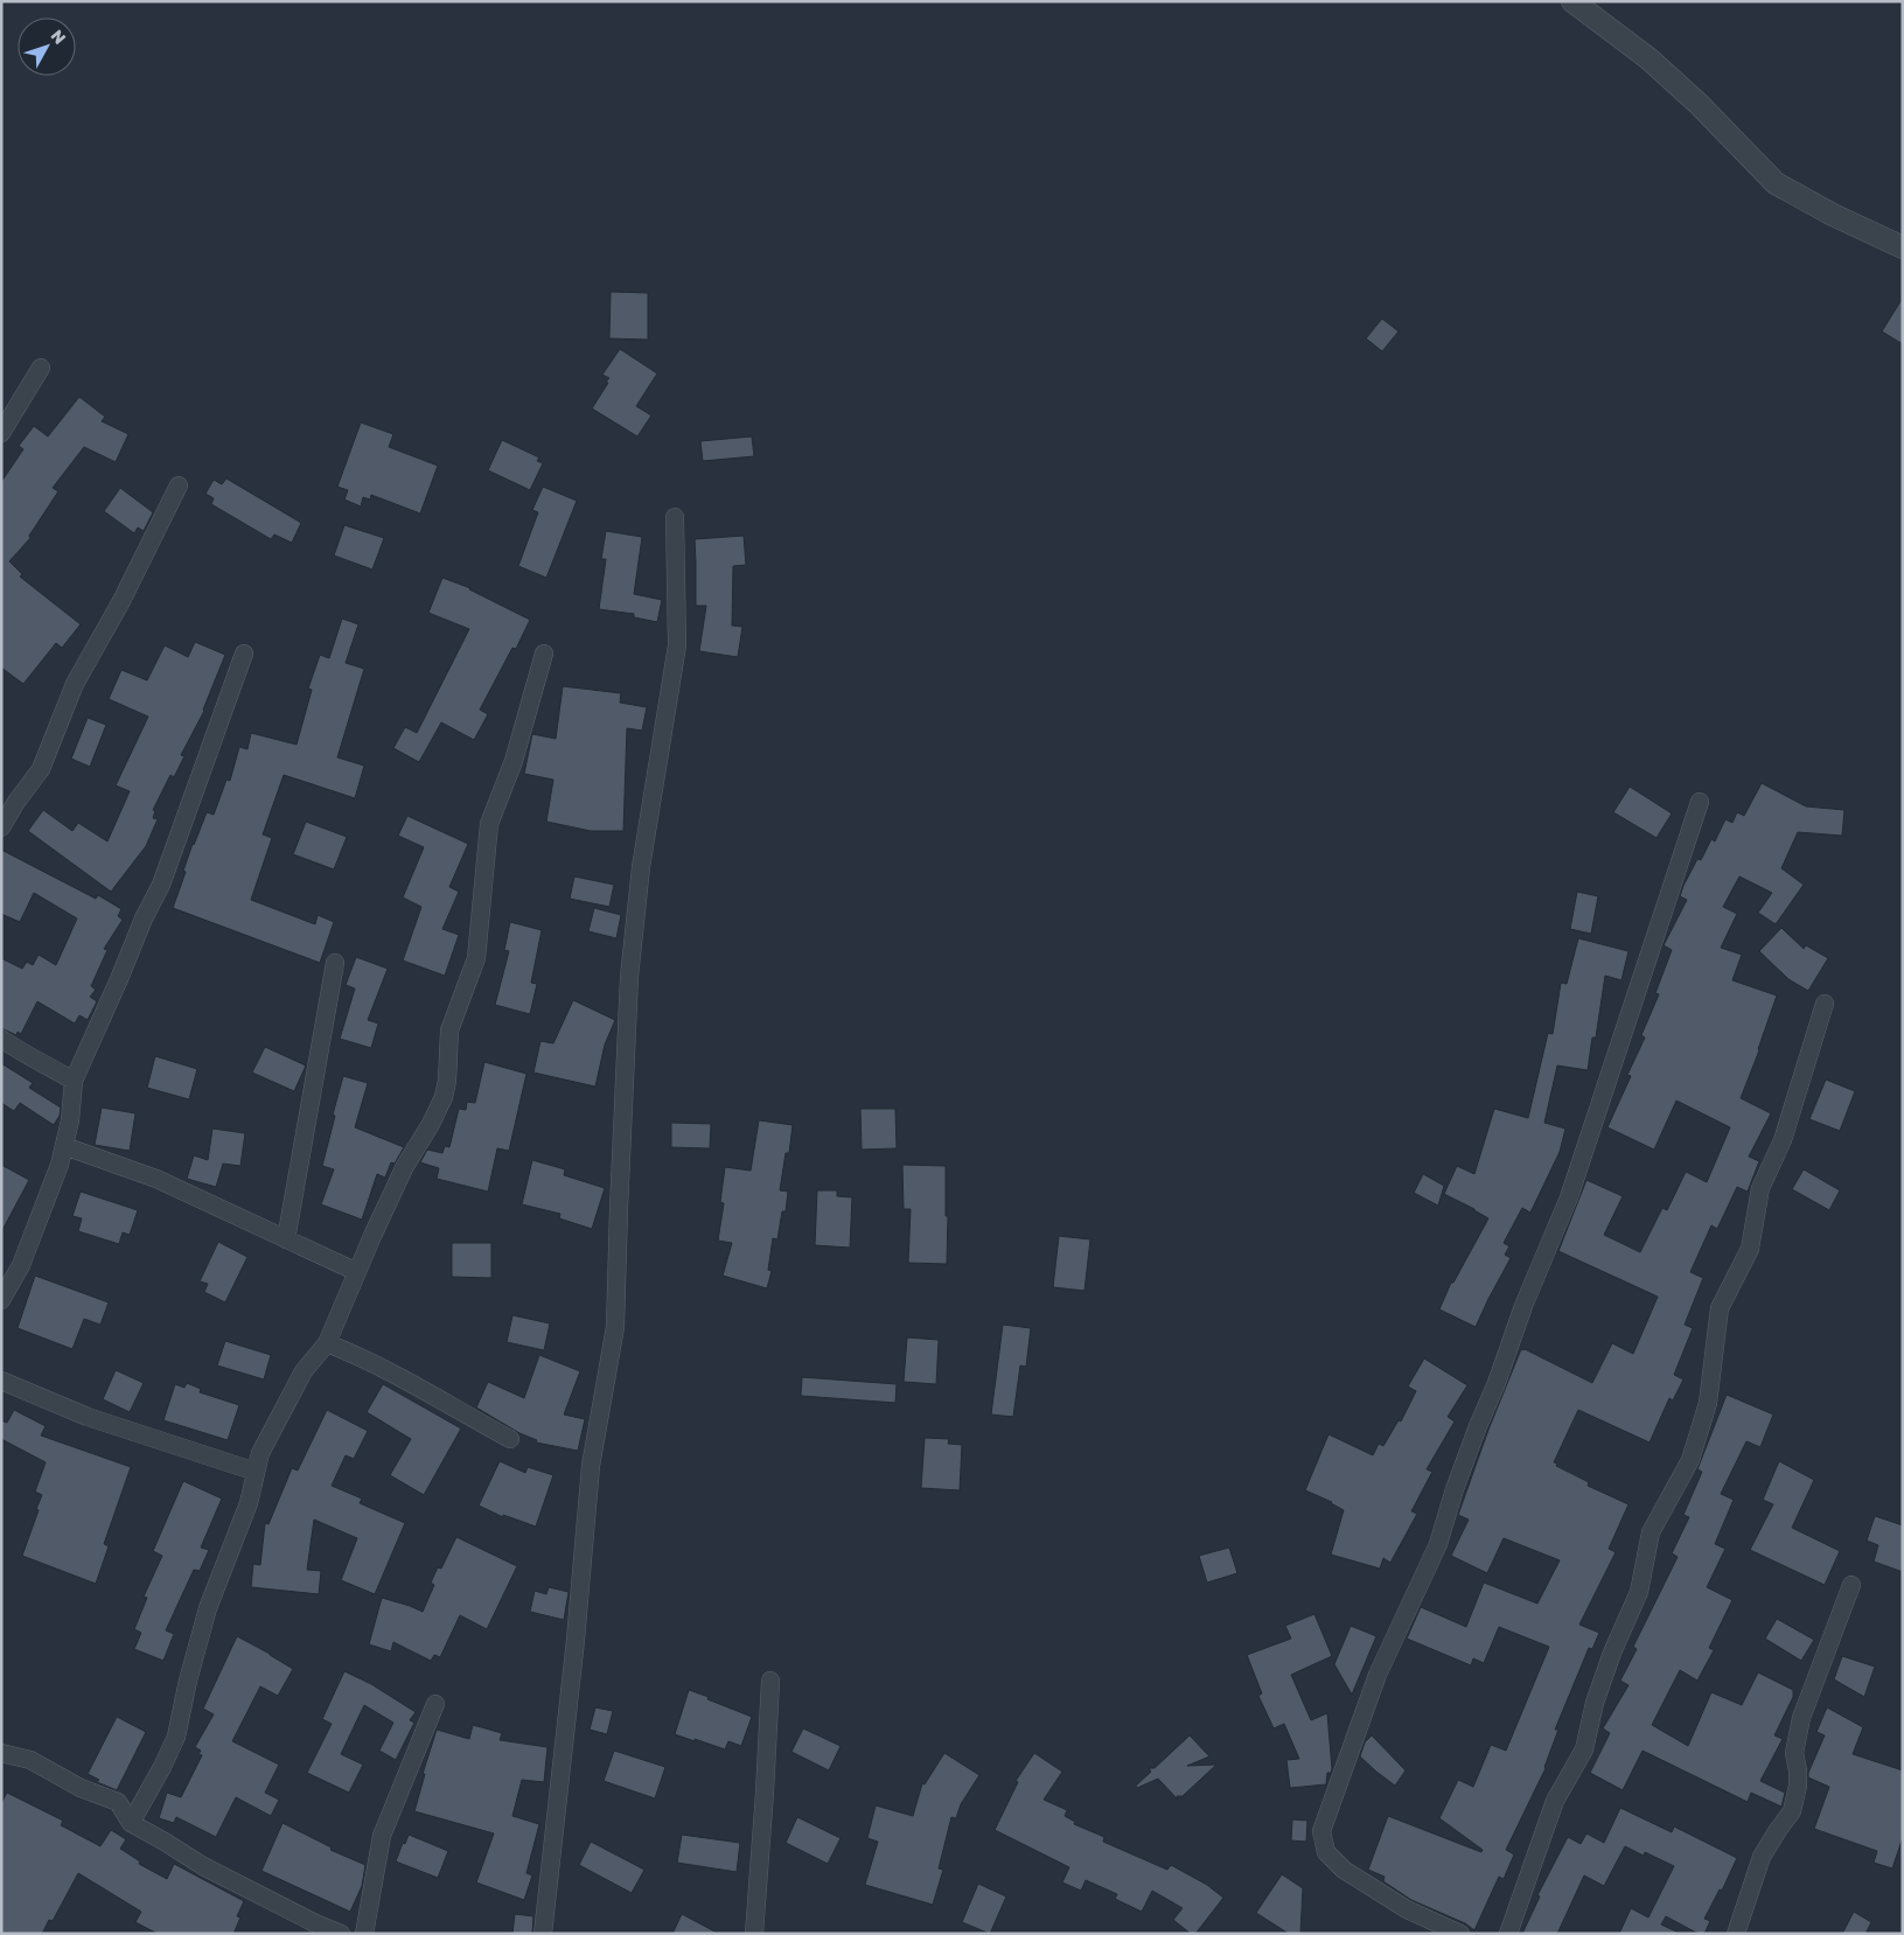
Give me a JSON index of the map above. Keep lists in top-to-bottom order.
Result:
{
  "north": "top right"
}
